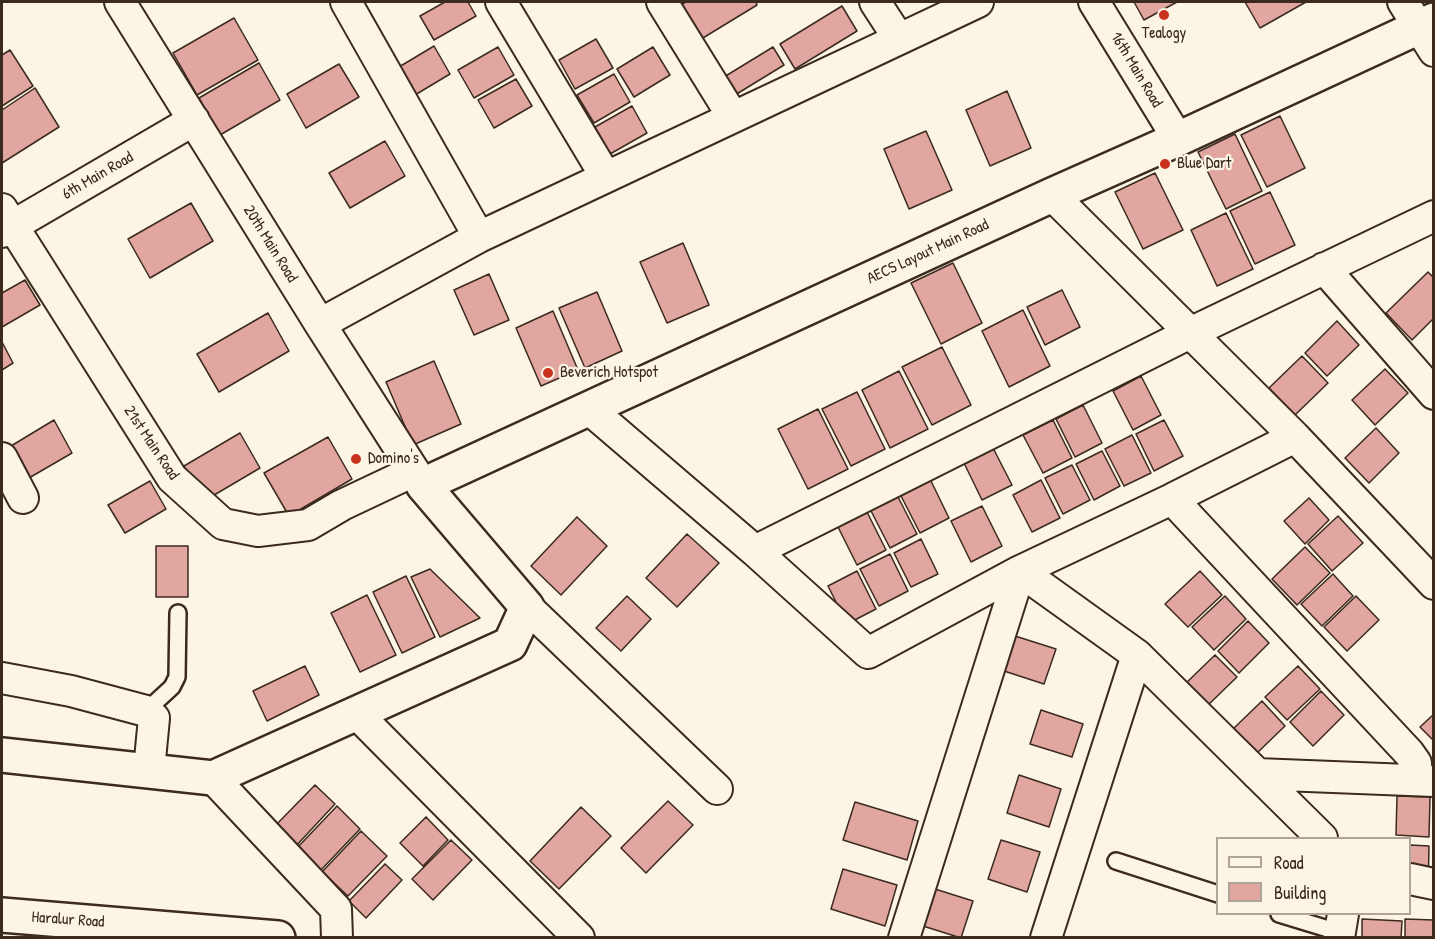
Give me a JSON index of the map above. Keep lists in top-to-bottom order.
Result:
{
  "streets": {
    "street": [
      "16th Main Road",
      "6th Main Road",
      "20th Main Road",
      "AECS Layout Main Road",
      "21st Main Road",
      "Haralur Road"
    ]
  },
  "crossings": [
    ["16th Main Road", "AECS Layout Main Road"],
    ["6th Main Road", "20th Main Road"],
    ["6th Main Road", "21st Main Road"],
    ["20th Main Road", "AECS Layout Main Road"],
    ["20th Main Road", "21st Main Road"],
    ["AECS Layout Main Road", "21st Main Road"]
  ],
  "places": [
    "Tealogy",
    "Blue Dart",
    "Beverich Hotspot",
    "Domino's"
  ],
  "legend": ["Road", "Building"]
}
